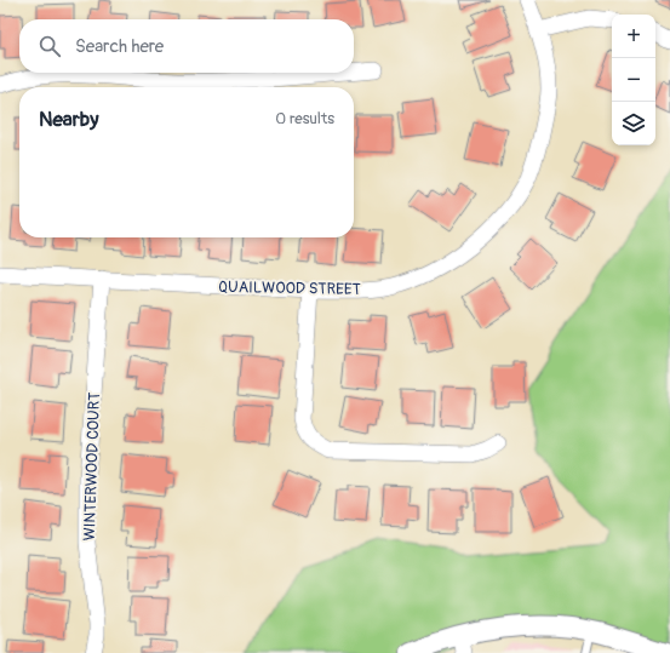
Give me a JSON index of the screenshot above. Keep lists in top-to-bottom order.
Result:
{
  "streets": {
    "street": ["QUAILWOOD STREET", "WINTERWOOD COURT"]
  },
  "crossings": [
    ["QUAILWOOD STREET", "WINTERWOOD COURT"]
  ],
  "page": {
    "map_buttons": ["+", "−"],
    "search": "Search here",
    "heading": ["Nearby", "0 results"]
  }
}
